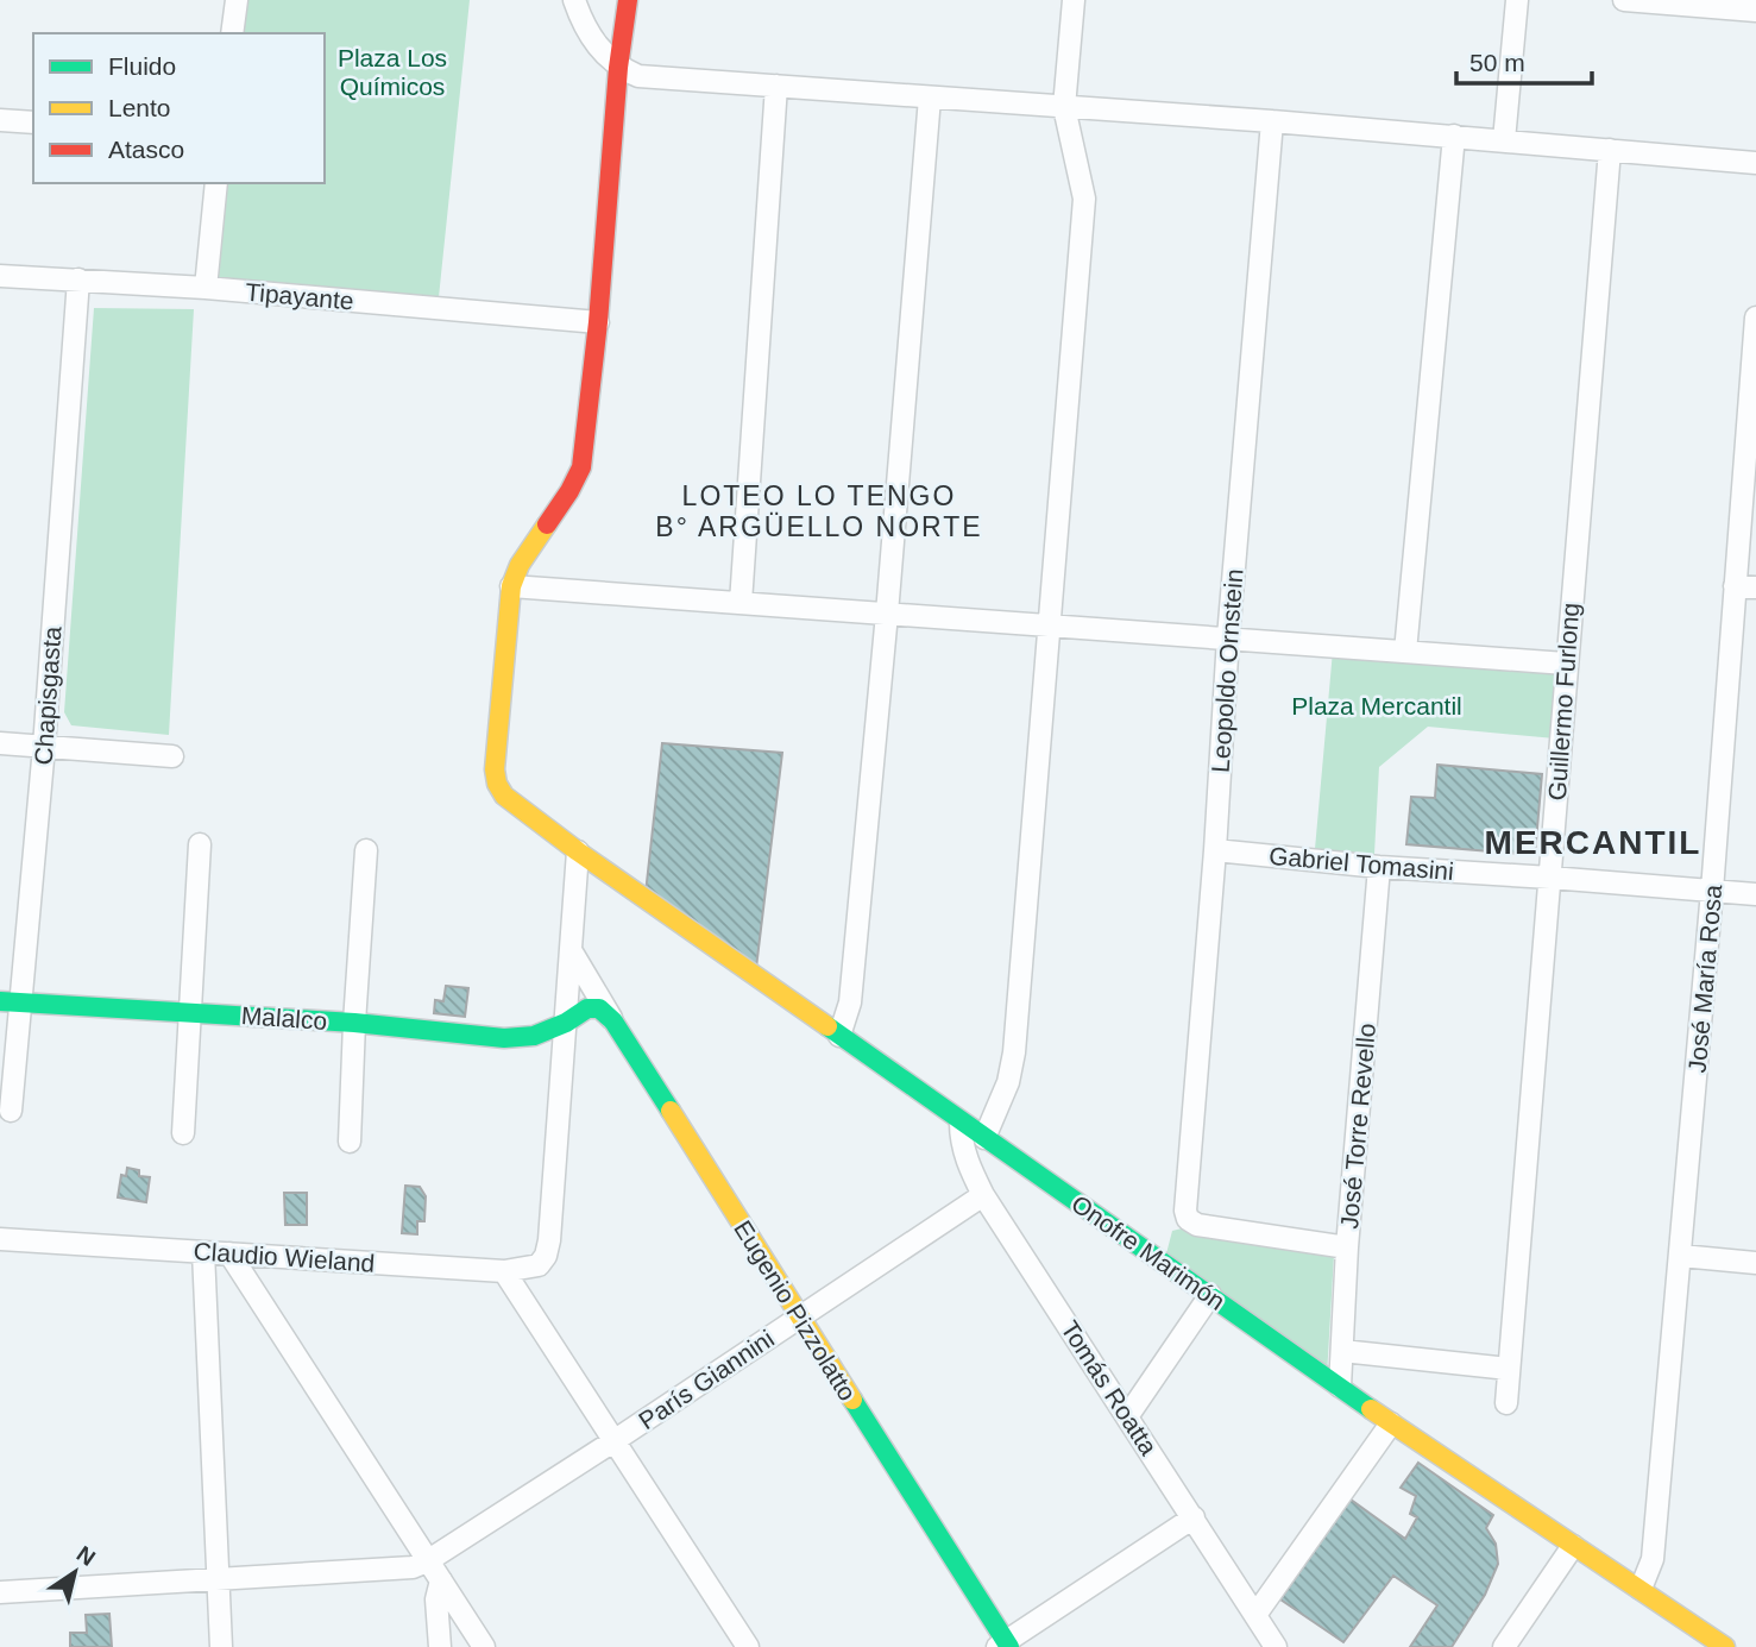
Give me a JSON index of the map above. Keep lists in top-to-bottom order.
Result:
{
  "streets": {
    "street": [
      "Tipayante",
      "Leopoldo Ornstein",
      "Chapisgasta",
      "Guillermo Furlong",
      "Gabriel Tomasini",
      "José María Rosa",
      "Malalco",
      "José Torre Revello",
      "Onofre Marimón",
      "Claudio Wieland",
      "Eugenio Pizzolatto",
      "París Giannini",
      "Tomás Roatta"
    ]
  },
  "crossings": [
    ["Tipayante", "Chapisgasta"],
    ["Leopoldo Ornstein", "Gabriel Tomasini"],
    ["Leopoldo Ornstein", "José Torre Revello"],
    ["Chapisgasta", "Malalco"],
    ["Guillermo Furlong", "Gabriel Tomasini"],
    ["Gabriel Tomasini", "José María Rosa"],
    ["Gabriel Tomasini", "José Torre Revello"],
    ["José María Rosa", "Onofre Marimón"],
    ["Malalco", "Claudio Wieland"],
    ["José Torre Revello", "Onofre Marimón"],
    ["Onofre Marimón", "Tomás Roatta"],
    ["Eugenio Pizzolatto", "París Giannini"],
    ["París Giannini", "Tomás Roatta"]
  ],
  "districts": ["LOTEO LO TENGO B° ARGÜELLO NORTE", "MERCANTIL"],
  "parks": ["Plaza Los Químicos", "Plaza Mercantil"],
  "legend": ["Fluido", "Lento", "Atasco"],
  "scale_bar": "50 m",
  "north": "top right"
}
